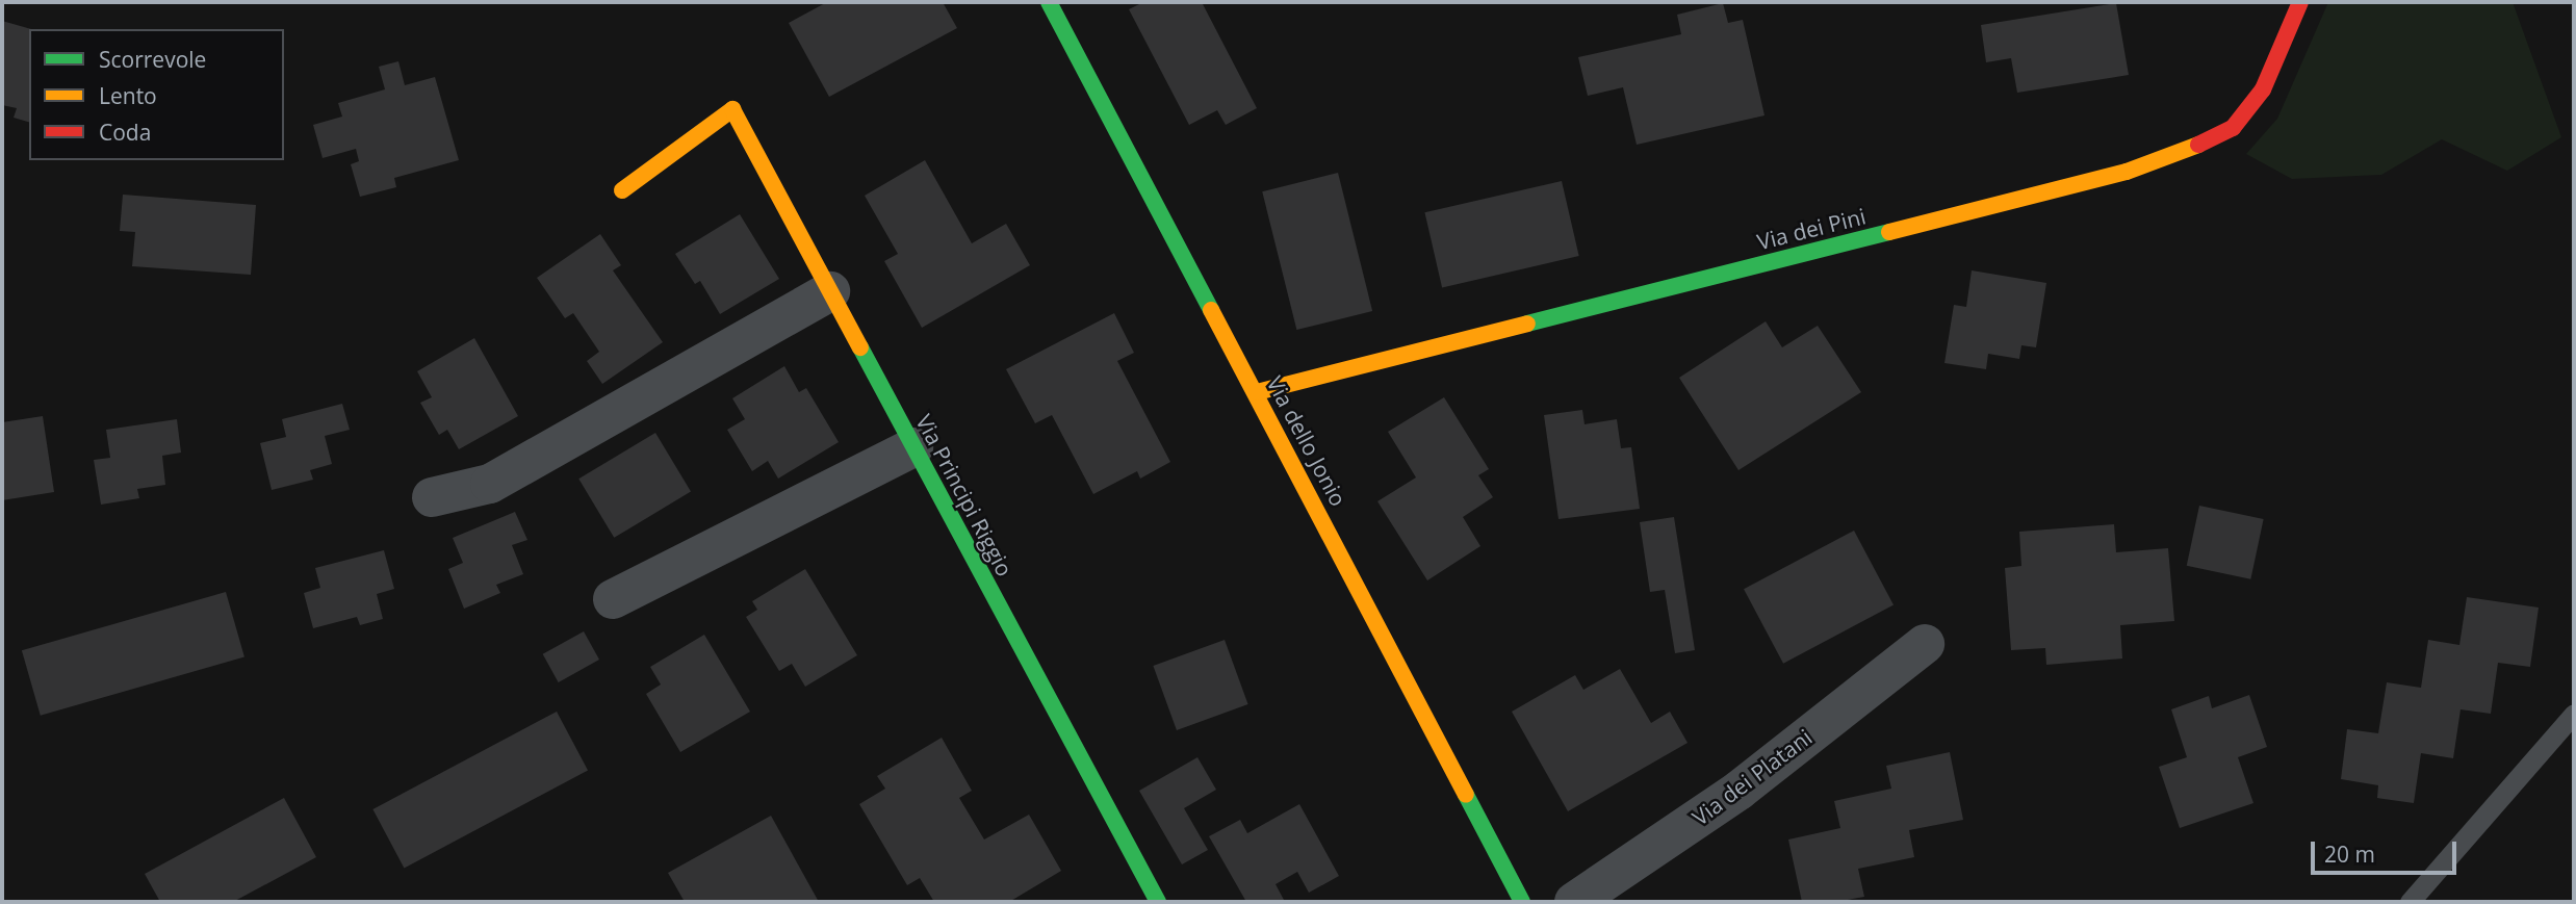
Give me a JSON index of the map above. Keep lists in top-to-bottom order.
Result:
{
  "streets": {
    "street": [
      "Via dei Pini",
      "Via dello Jonio",
      "Via Principi Riggio",
      "Via dei Platani"
    ]
  },
  "crossings": [
    ["Via dei Pini", "Via dello Jonio"]
  ],
  "legend": ["Scorrevole", "Lento", "Coda"],
  "scale_bar": "20 m"
}
